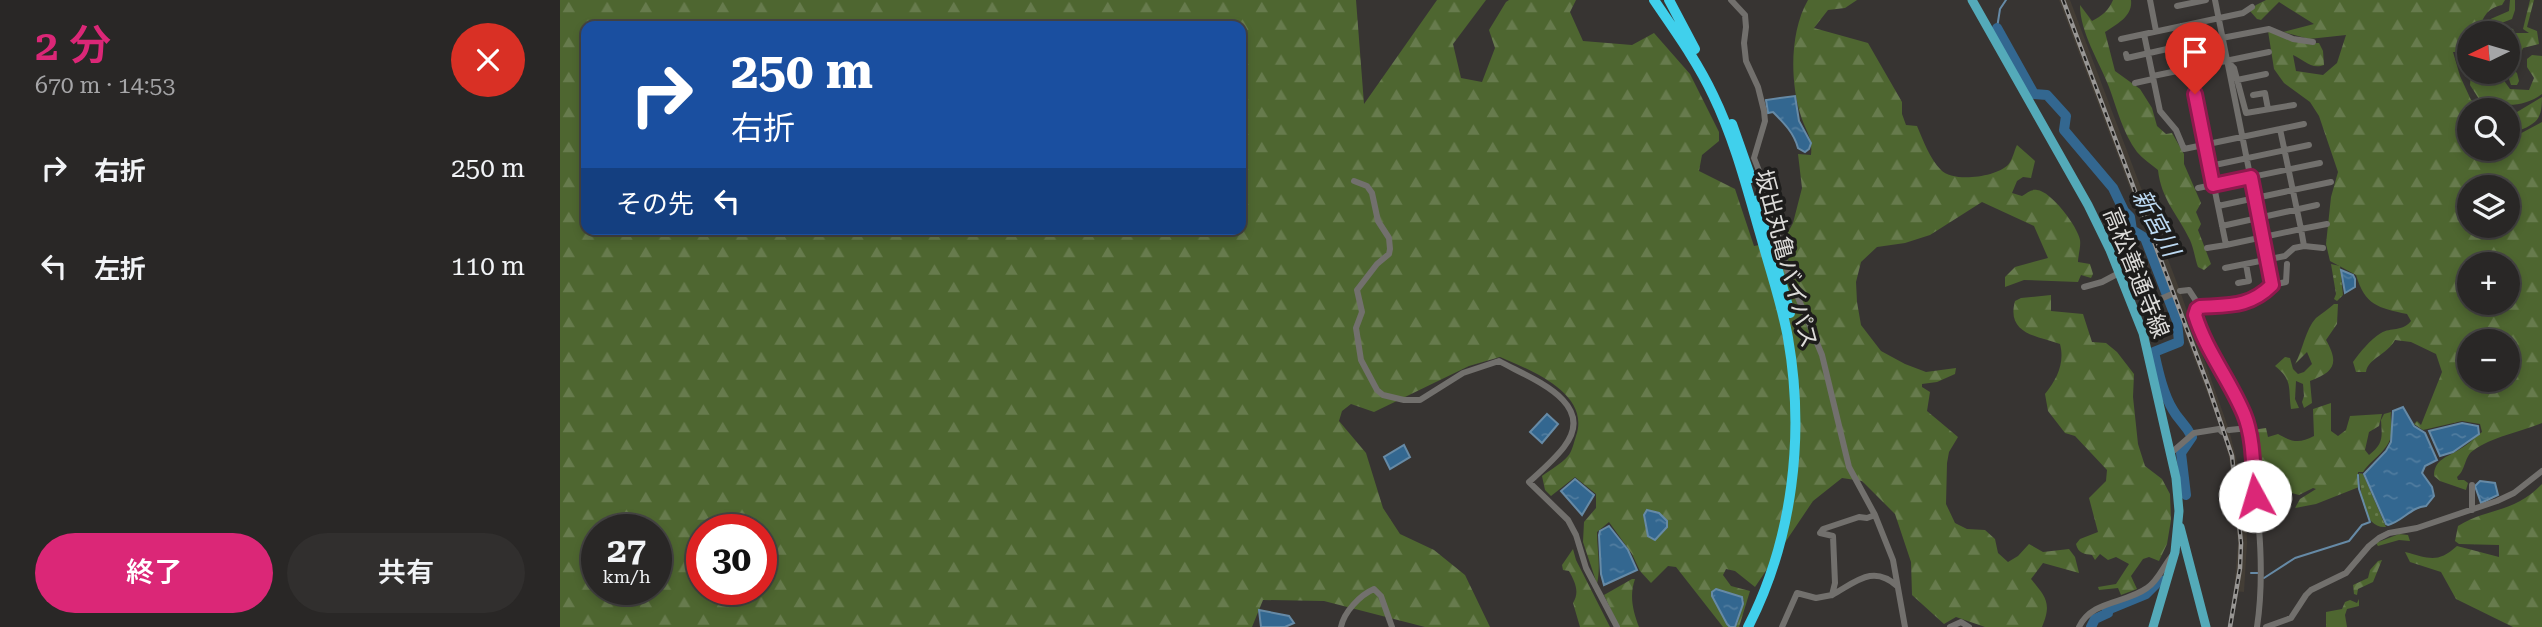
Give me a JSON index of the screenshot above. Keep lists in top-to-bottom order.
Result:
{
  "streets": {
    "highway": ["坂出丸亀バイパス"],
    "main road": ["高松善通寺線"]
  },
  "water": ["新宮川"],
  "north": "left",
  "page": {
    "heading": ["2 分", "670 m · 14:53"],
    "map_buttons": ["+", "−"],
    "turn": ["250 m", "右折"],
    "list": [
      {
        "name": "右折",
        "value": "250 m"
      },
      {
        "name": "左折",
        "value": "110 m"
      }
    ],
    "then": "その先",
    "speed": "27 km/h",
    "limit": "30",
    "buttons": ["終了", "共有"]
  }
}
